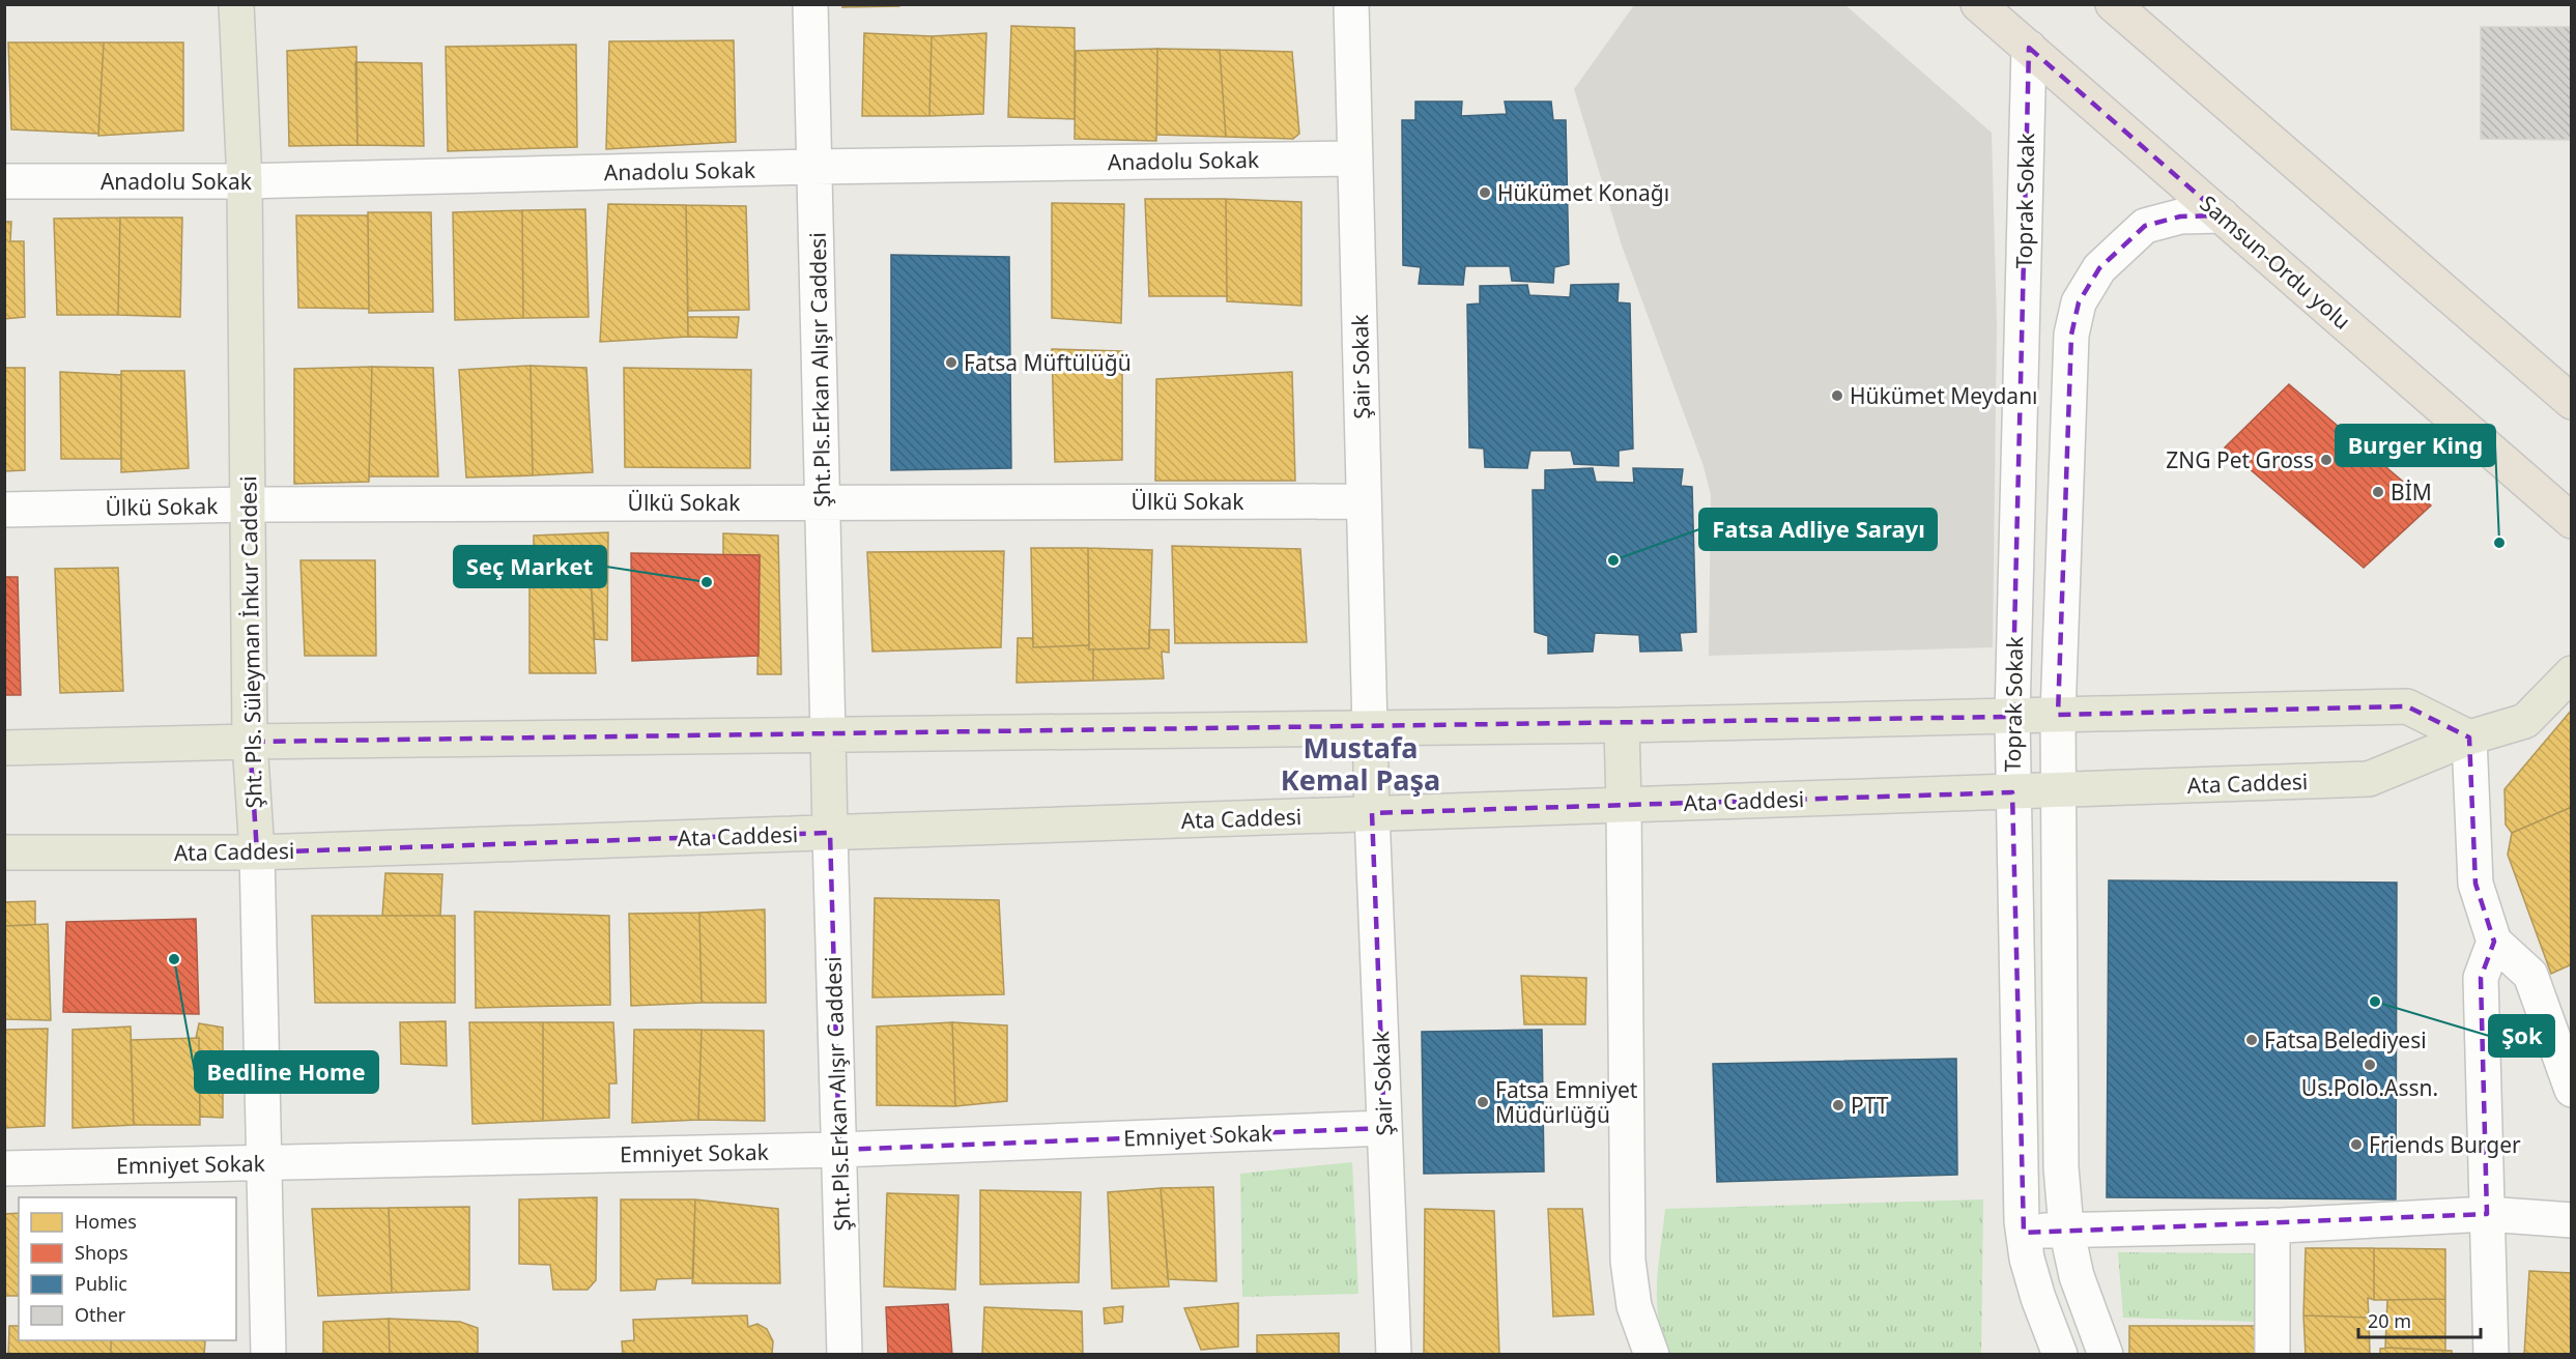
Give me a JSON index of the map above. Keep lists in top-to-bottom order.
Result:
{
  "streets": {
    "highway": ["Samsun-Ordu yolu"],
    "main road": ["Şht. Pls. Süleyman İnkur Caddesi", "Ata Caddesi"],
    "street": [
      "Anadolu Sokak",
      "Toprak Sokak",
      "Şair Sokak",
      "Şht.Pls.Erkan Alışır Caddesi",
      "Ülkü Sokak",
      "Emniyet Sokak"
    ]
  },
  "crossings": [
    ["Anadolu Sokak", "Şair Sokak"],
    ["Anadolu Sokak", "Şht.Pls.Erkan Alışır Caddesi"],
    ["Anadolu Sokak", "Şht. Pls. Süleyman İnkur Caddesi"],
    ["Toprak Sokak", "Samsun-Ordu yolu"],
    ["Toprak Sokak", "Ata Caddesi"],
    ["Şair Sokak", "Ülkü Sokak"],
    ["Şair Sokak", "Ata Caddesi"],
    ["Şair Sokak", "Emniyet Sokak"],
    ["Şht.Pls.Erkan Alışır Caddesi", "Ülkü Sokak"],
    ["Şht.Pls.Erkan Alışır Caddesi", "Ata Caddesi"],
    ["Şht.Pls.Erkan Alışır Caddesi", "Emniyet Sokak"],
    ["Ülkü Sokak", "Şht. Pls. Süleyman İnkur Caddesi"],
    ["Şht. Pls. Süleyman İnkur Caddesi", "Ata Caddesi"],
    ["Şht. Pls. Süleyman İnkur Caddesi", "Emniyet Sokak"]
  ],
  "districts": ["Mustafa Kemal Paşa"],
  "places": [
    "Hükümet Konağı",
    "Fatsa Müftülüğü",
    "Hükümet Meydanı",
    "ZNG Pet Gross",
    "BİM",
    "Burger King",
    "Fatsa Adliye Sarayı",
    "Seç Market",
    "Bedline Home",
    "Şok",
    "Fatsa Belediyesi",
    "Us.Polo.Assn.",
    "Fatsa Emniyet Müdürlüğü",
    "PTT",
    "Friends Burger"
  ],
  "legend": [
    "Homes",
    "Shops",
    "Public",
    "Other"
  ],
  "scale_bar": "20 m"
}
